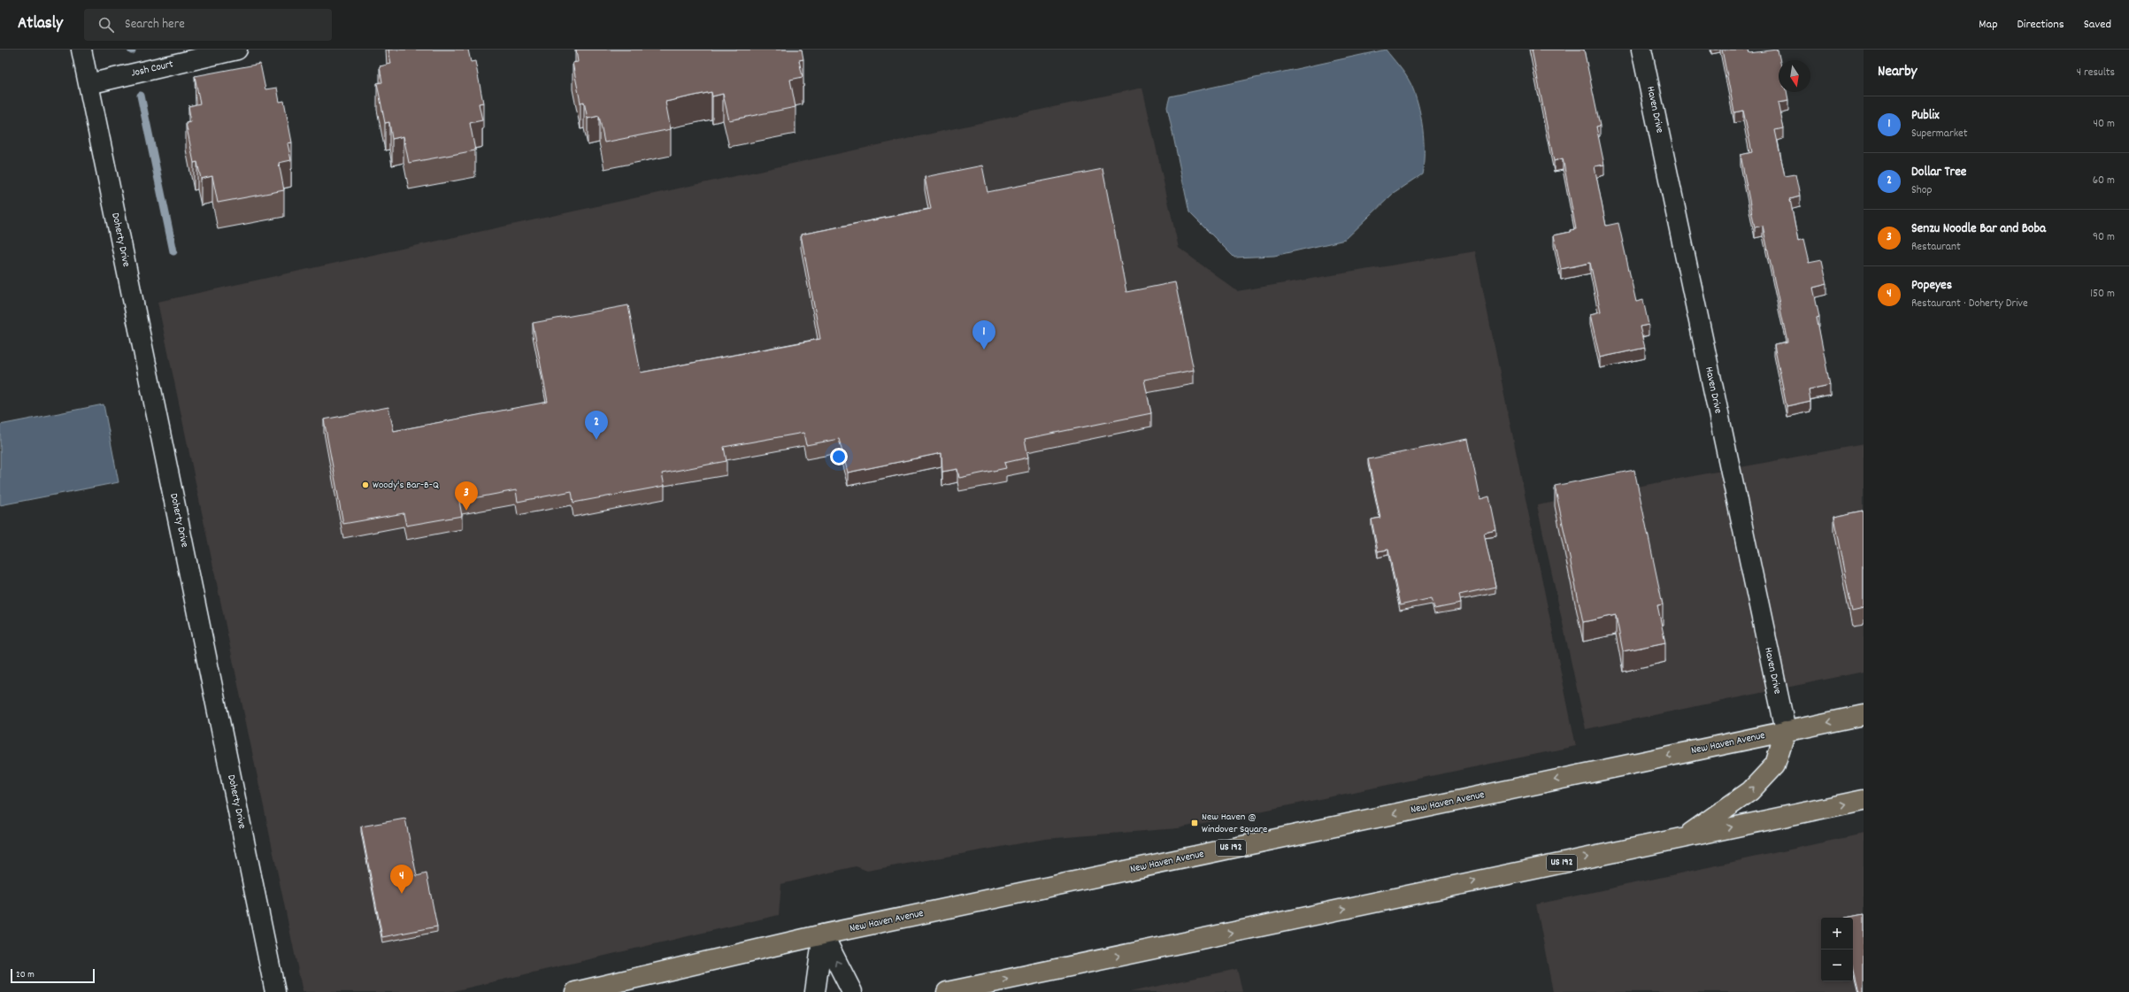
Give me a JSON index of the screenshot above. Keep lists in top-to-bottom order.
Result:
{
  "streets": {
    "main road": ["New Haven Avenue", "US 192"],
    "street": ["Josh Court", "Haven Drive", "Doherty Drive"]
  },
  "crossings": [
    ["Josh Court", "Doherty Drive"],
    ["Haven Drive", "New Haven Avenue"]
  ],
  "places": {
    "other": ["Woody's Bar-B-Q"],
    "transit": ["New Haven @ Windover Square"]
  },
  "scale_bar": "20 m",
  "north": "bottom",
  "page": {
    "header": "Atlasly",
    "search": "Search here",
    "nav": ["Map", "Directions", "Saved"],
    "heading": ["Nearby", "4 results"],
    "list": [
      {
        "mark": "1",
        "name": "Publix",
        "note": "Supermarket",
        "value": "40 m"
      },
      {
        "mark": "2",
        "name": "Dollar Tree",
        "note": "Shop",
        "value": "60 m"
      },
      {
        "mark": "3",
        "name": "Senzu Noodle Bar and Boba",
        "note": "Restaurant",
        "value": "90 m"
      },
      {
        "mark": "4",
        "name": "Popeyes",
        "note": "Restaurant · Doherty Drive",
        "value": "150 m"
      }
    ],
    "pins": [
      "1",
      "2",
      "3",
      "4"
    ],
    "map_buttons": ["+", "−"],
    "scale": "20 m"
  }
}
